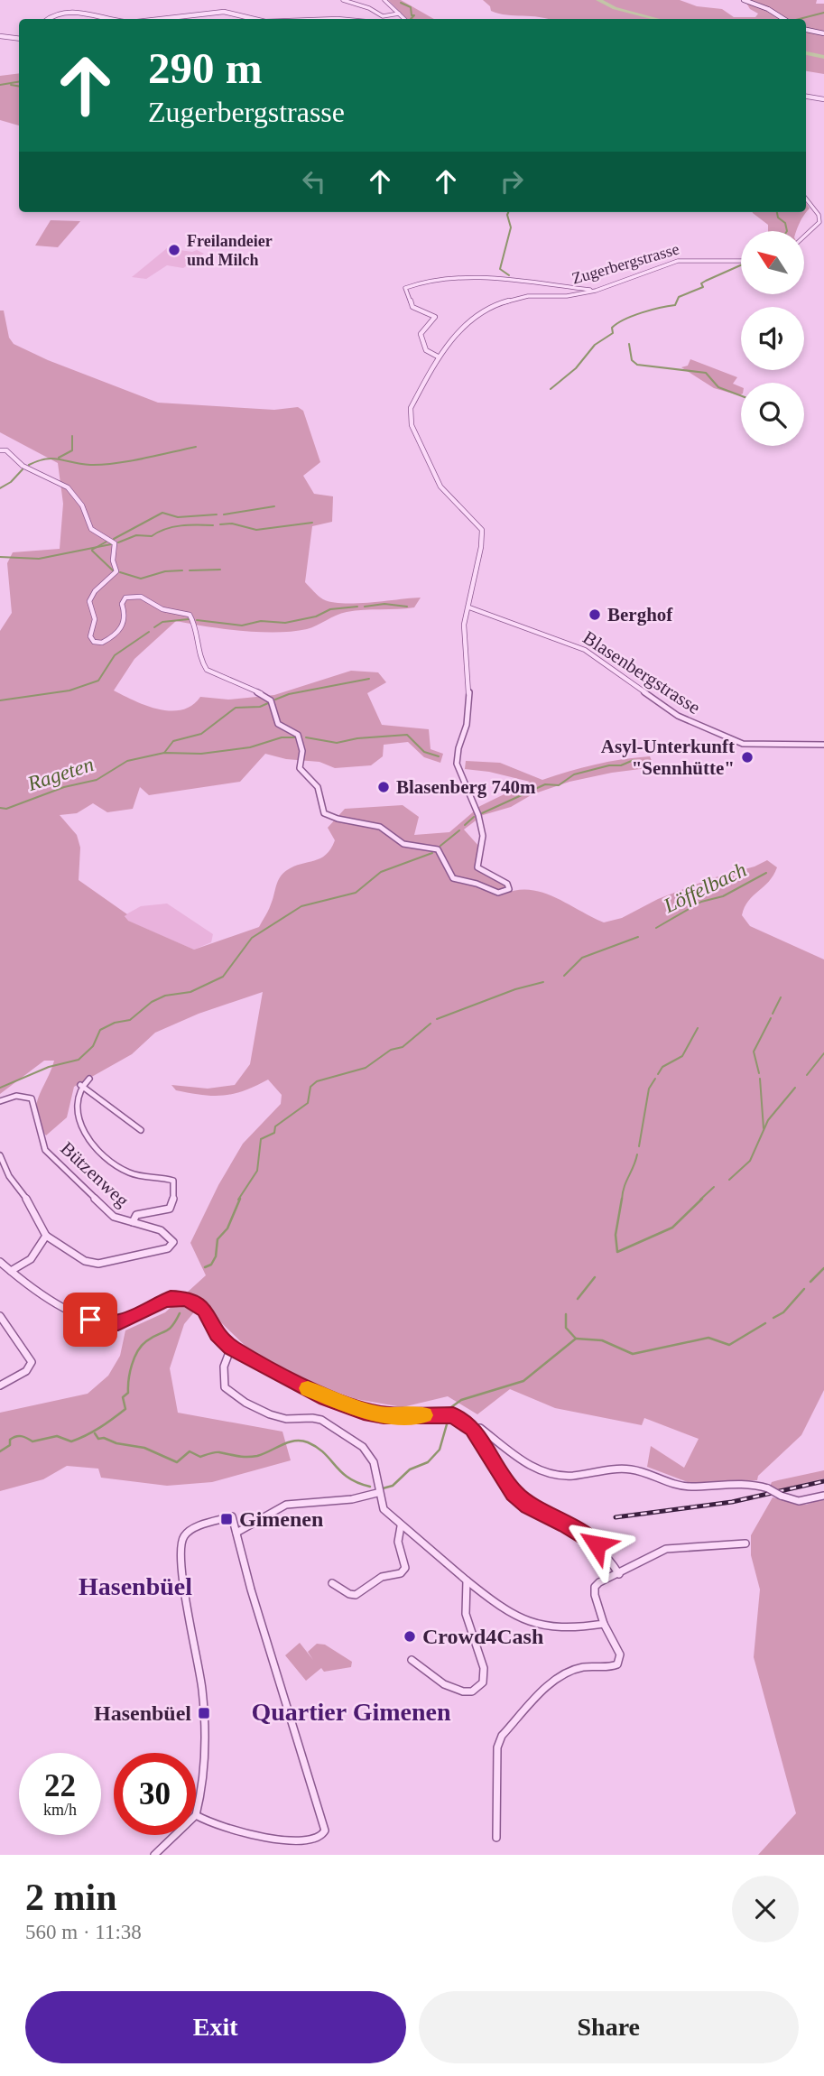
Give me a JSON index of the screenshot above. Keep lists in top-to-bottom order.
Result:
{
  "streets": {
    "street": ["Zugerbergstrasse", "Blasenbergstrasse", "Bützenweg"]
  },
  "districts": ["Hasenbüel", "Quartier Gimenen"],
  "water": ["Rageten", "Löffelbach"],
  "places": {
    "other": [
      "Freilandeier und Milch",
      "Berghof",
      "Asyl-Unterkunft \"Sennhütte\"",
      "Blasenberg 740m",
      "Crowd4Cash"
    ],
    "transit": ["Gimenen", "Hasenbüel"]
  },
  "north": "top left",
  "page": {
    "turn": ["290 m", "Zugerbergstrasse"],
    "speed": "22 km/h",
    "limit": "30",
    "heading": ["2 min", "560 m · 11:38"],
    "buttons": ["Exit", "Share"]
  }
}
